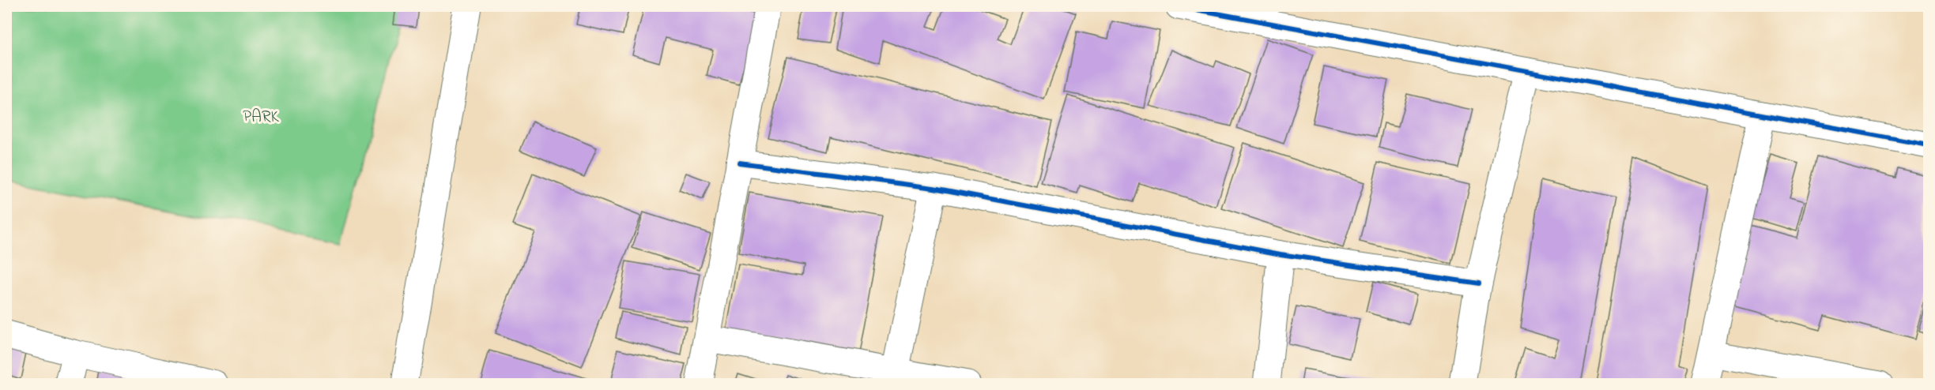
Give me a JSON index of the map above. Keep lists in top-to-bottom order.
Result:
{
  "parks": ["PARK"]
}
